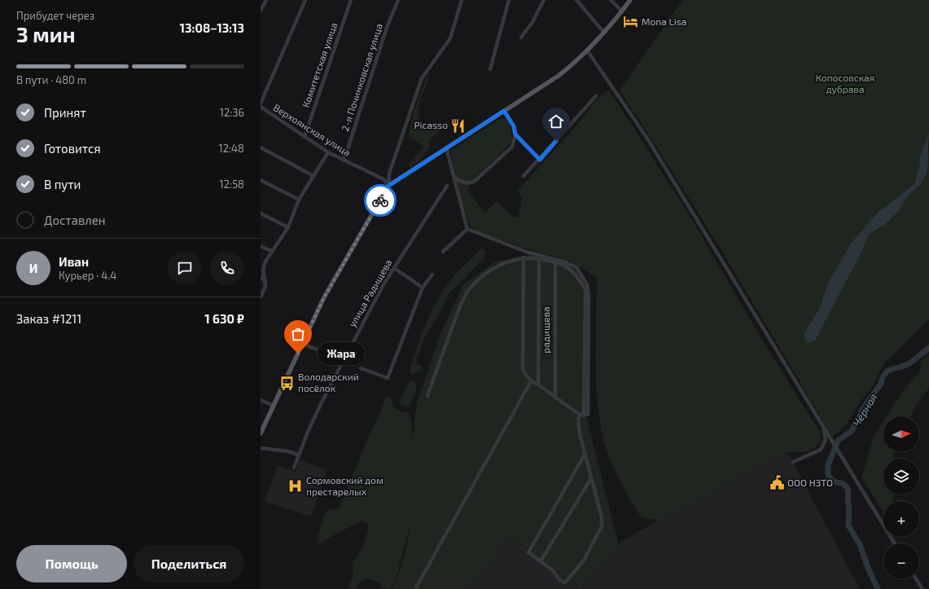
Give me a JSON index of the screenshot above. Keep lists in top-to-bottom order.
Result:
{
  "streets": {
    "street": [
      "Комитетская улица",
      "2-я Починковская улица",
      "Верхоянская улица",
      "улица Радищева",
      "радищева"
    ]
  },
  "crossings": [
    ["Комитетская улица", "Верхоянская улица"],
    ["2-я Починковская улица", "Верхоянская улица"]
  ],
  "water": ["Чёрная"],
  "parks": ["Копосовская дубрава"],
  "places": {
    "hotel": ["Mona Lisa"],
    "restaurant": ["Picasso"],
    "other": ["Жара"],
    "bus stop": ["Володарский посёлок"],
    "public building": ["ООО НЗТО"],
    "hospital": ["Сормовский дом престарелых"]
  },
  "north": "right",
  "page": {
    "heading": ["3 мин", "Прибудет через", "13:08–13:13"],
    "panel": [
      "Иван",
      "Курьер · 4.4",
      "Заказ #1211",
      "1 630 ₽"
    ],
    "bar": "В пути · 480 m",
    "list": [
      ["Принят", "12:36"],
      ["Готовится", "12:48"],
      ["В пути", "12:58"],
      "Доставлен"
    ],
    "round": "И",
    "bubble": "Жара",
    "map_buttons": ["+", "−"],
    "buttons": ["Помощь", "Поделиться"]
  }
}
